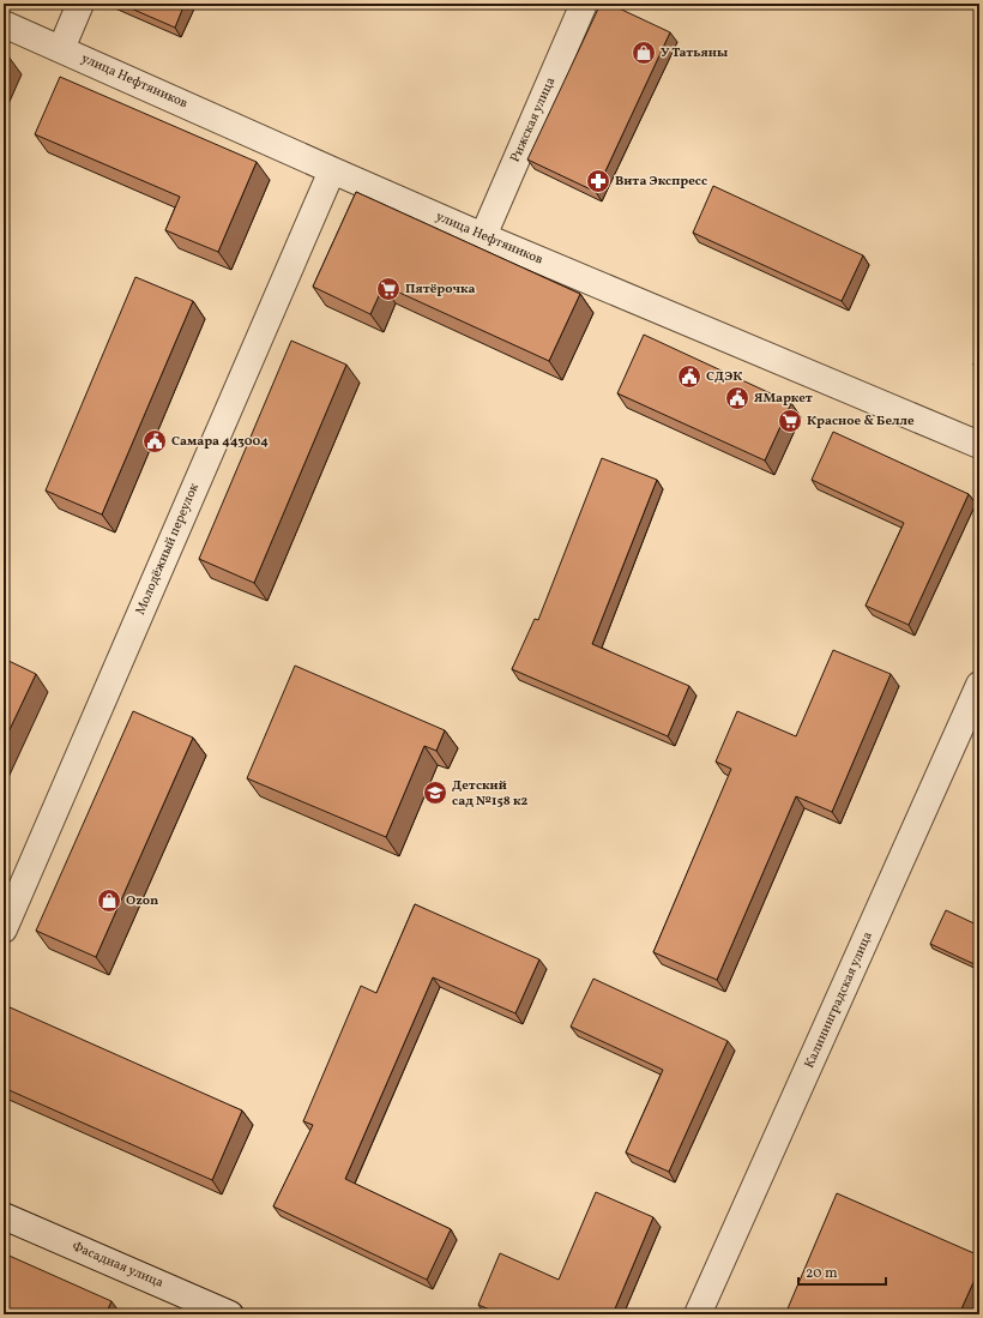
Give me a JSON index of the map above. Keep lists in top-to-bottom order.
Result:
{
  "streets": {
    "street": [
      "улица Нефтяников",
      "Рижская улица",
      "Молодёжный переулок",
      "Калининградская улица",
      "Фасадная улица"
    ]
  },
  "crossings": [
    ["улица Нефтяников", "Рижская улица"],
    ["улица Нефтяников", "Молодёжный переулок"]
  ],
  "places": {
    "shop": ["У Татьяны", "Ozon"],
    "pharmacy": ["Вита Экспресс"],
    "supermarket": ["Пятёрочка", "Красное & Белле"],
    "public building": ["СДЭК", "ЯМаркет", "Самара 443004"],
    "school or university": ["Детский сад №158 к2"]
  },
  "scale_bar": "20 m"
}
